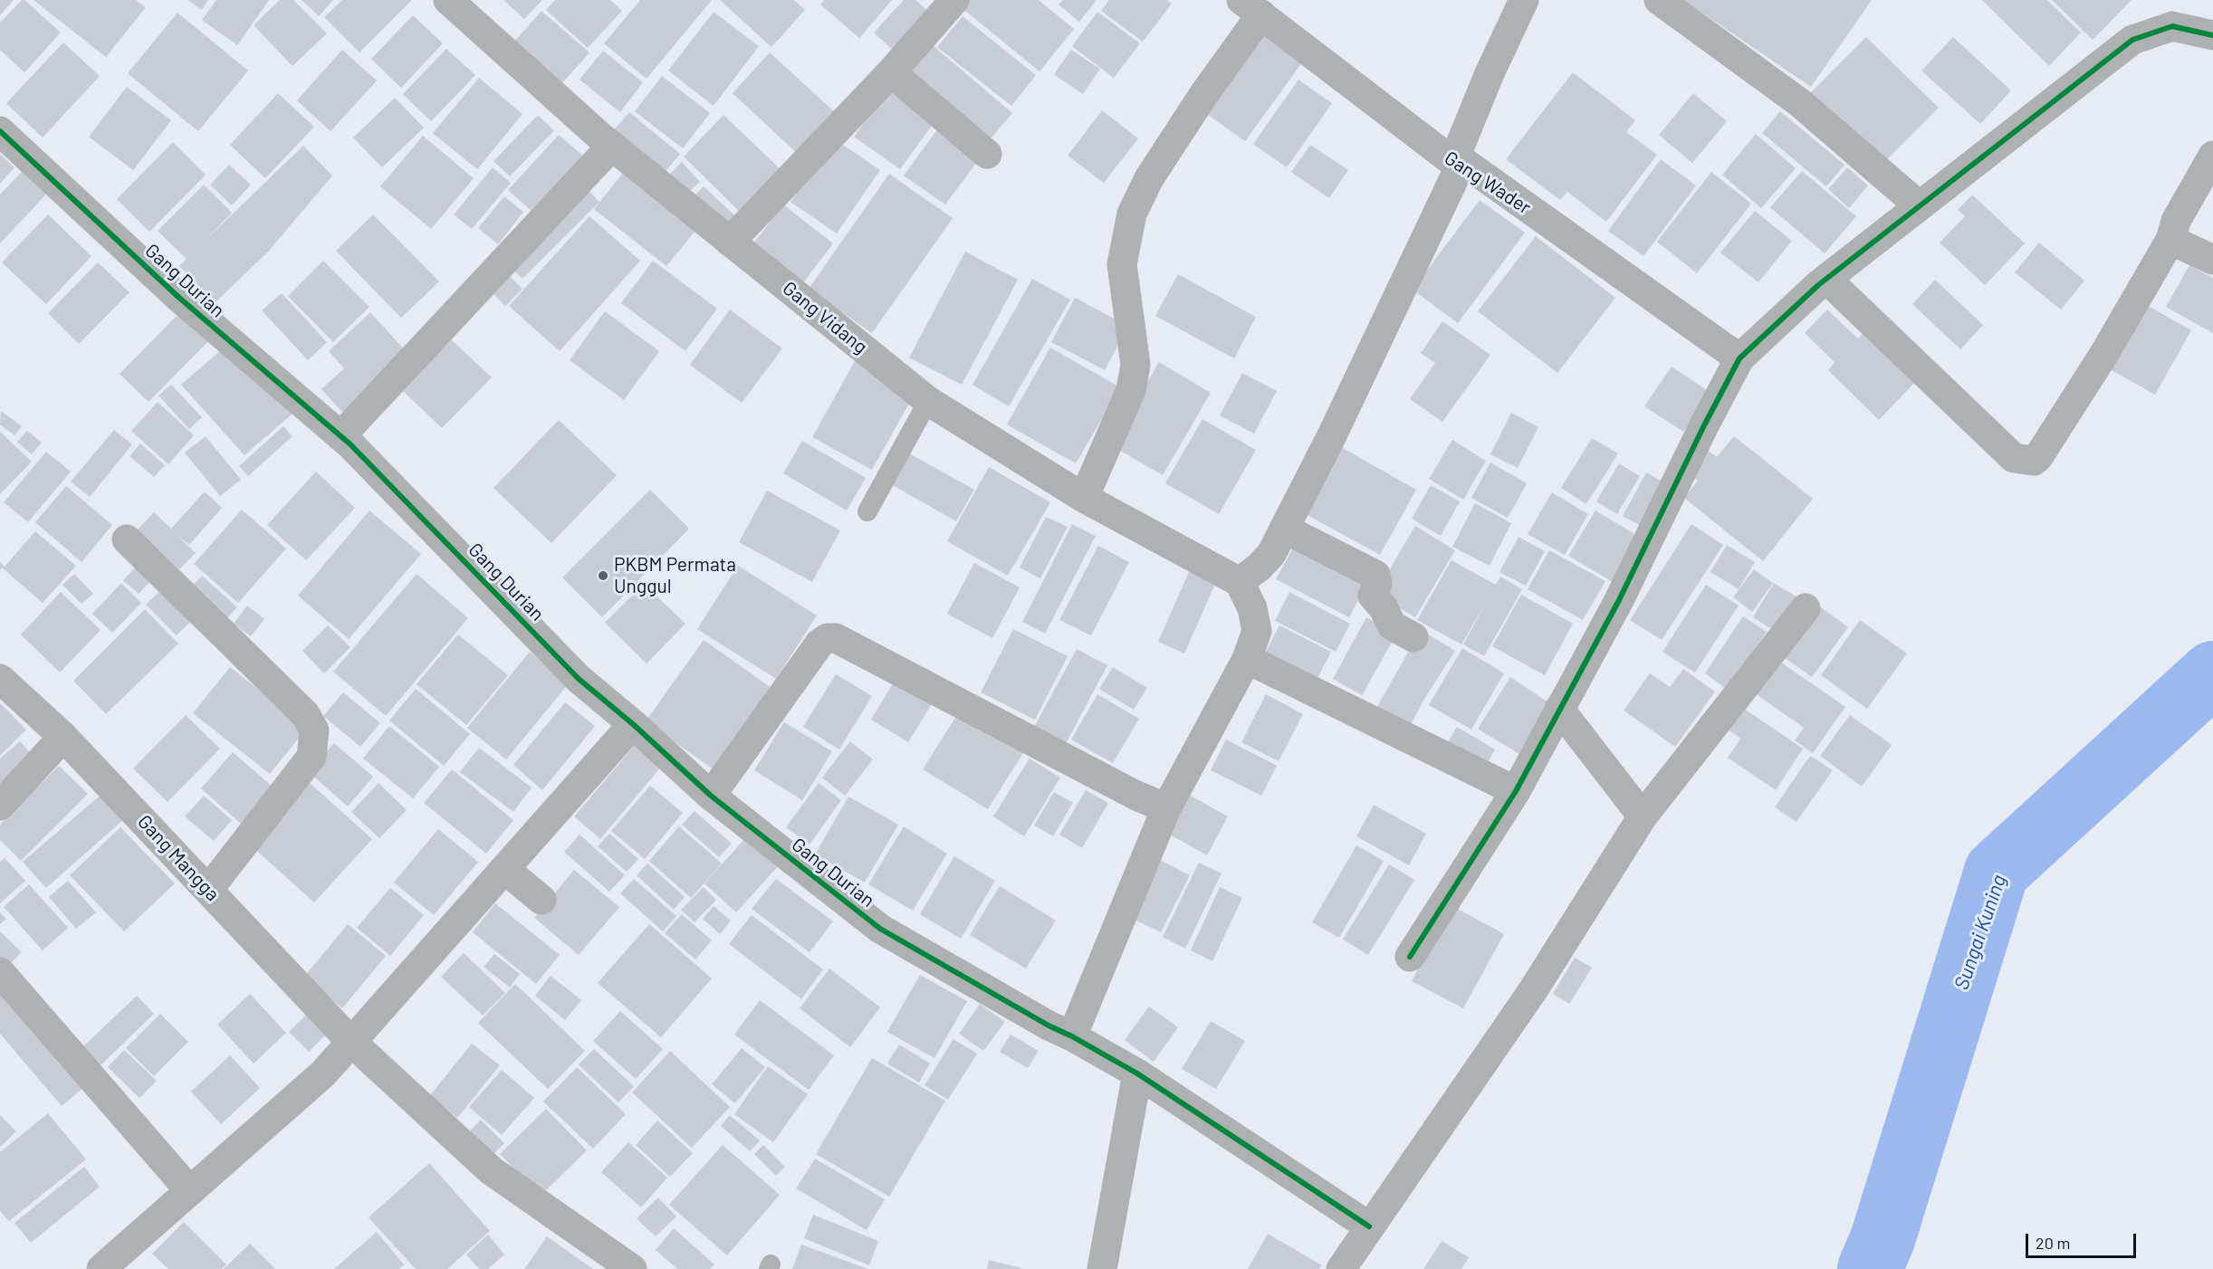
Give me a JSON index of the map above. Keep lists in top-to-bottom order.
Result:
{
  "streets": {
    "street": [
      "Gang Wader",
      "Gang Durian",
      "Gang Vidang",
      "Gang Mangga"
    ]
  },
  "water": ["Sungai Kuning"],
  "places": ["PKBM Permata Unggul"],
  "scale_bar": "20 m"
}
